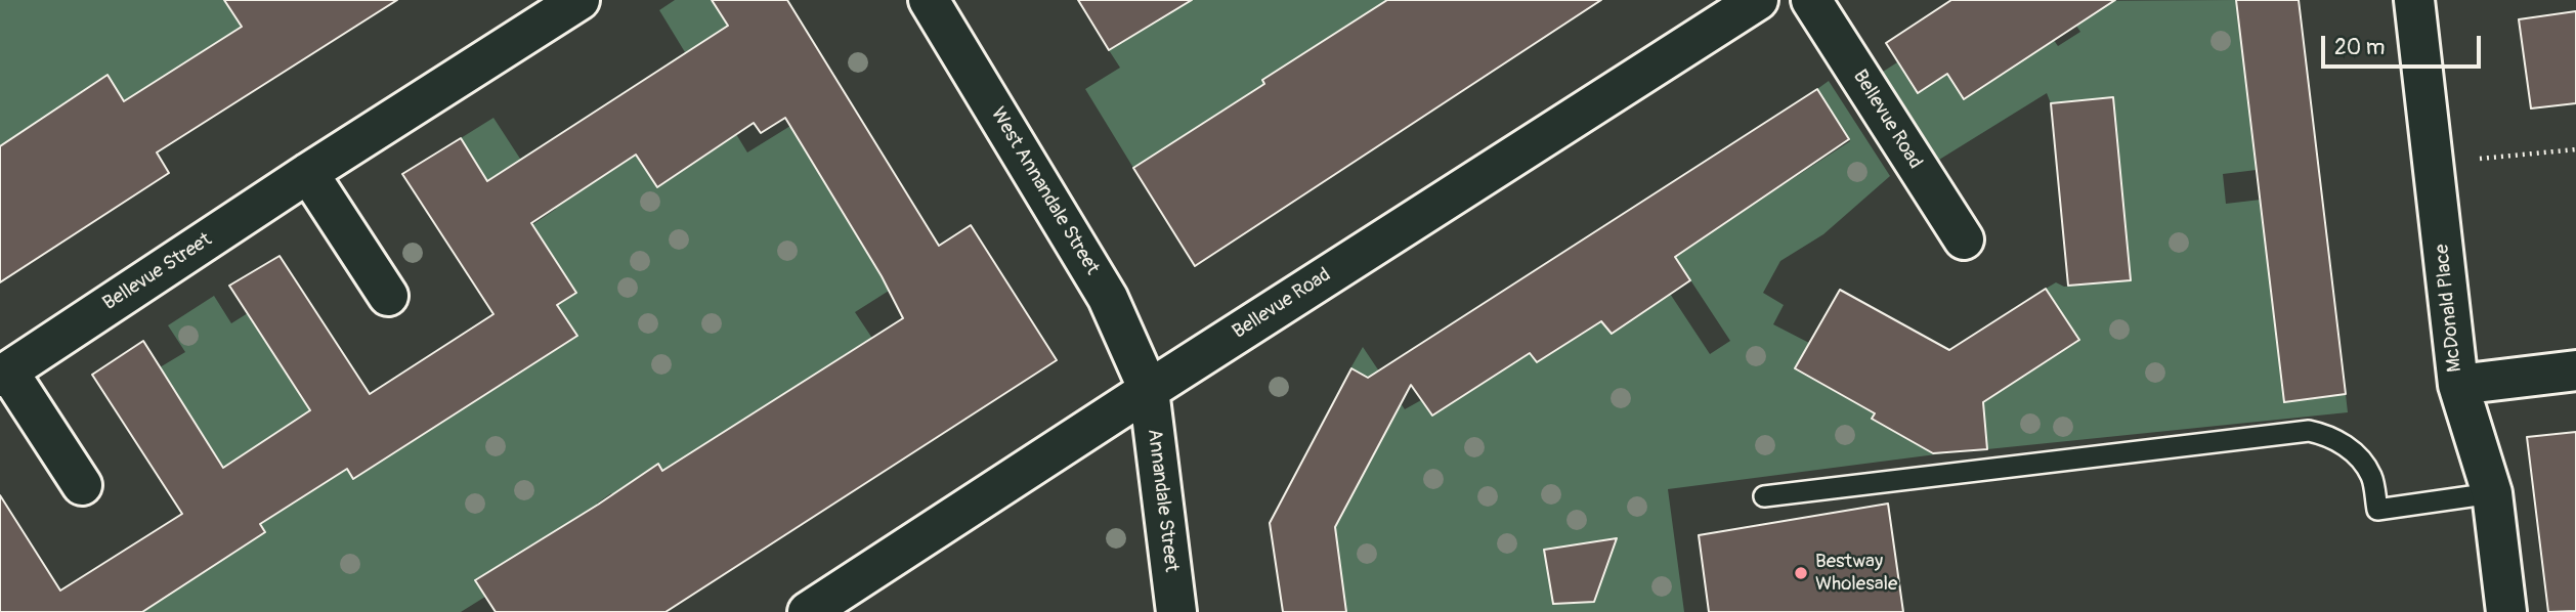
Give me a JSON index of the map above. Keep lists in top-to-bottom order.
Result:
{
  "streets": {
    "street": [
      "Bellevue Road",
      "West Annandale Street",
      "Bellevue Street",
      "McDonald Place",
      "Annandale Street"
    ]
  },
  "crossings": [
    ["Bellevue Road", "West Annandale Street"],
    ["Bellevue Road", "Annandale Street"],
    ["West Annandale Street", "Annandale Street"]
  ],
  "places": ["Bestway Wholesale"],
  "scale_bar": "20 m"
}
